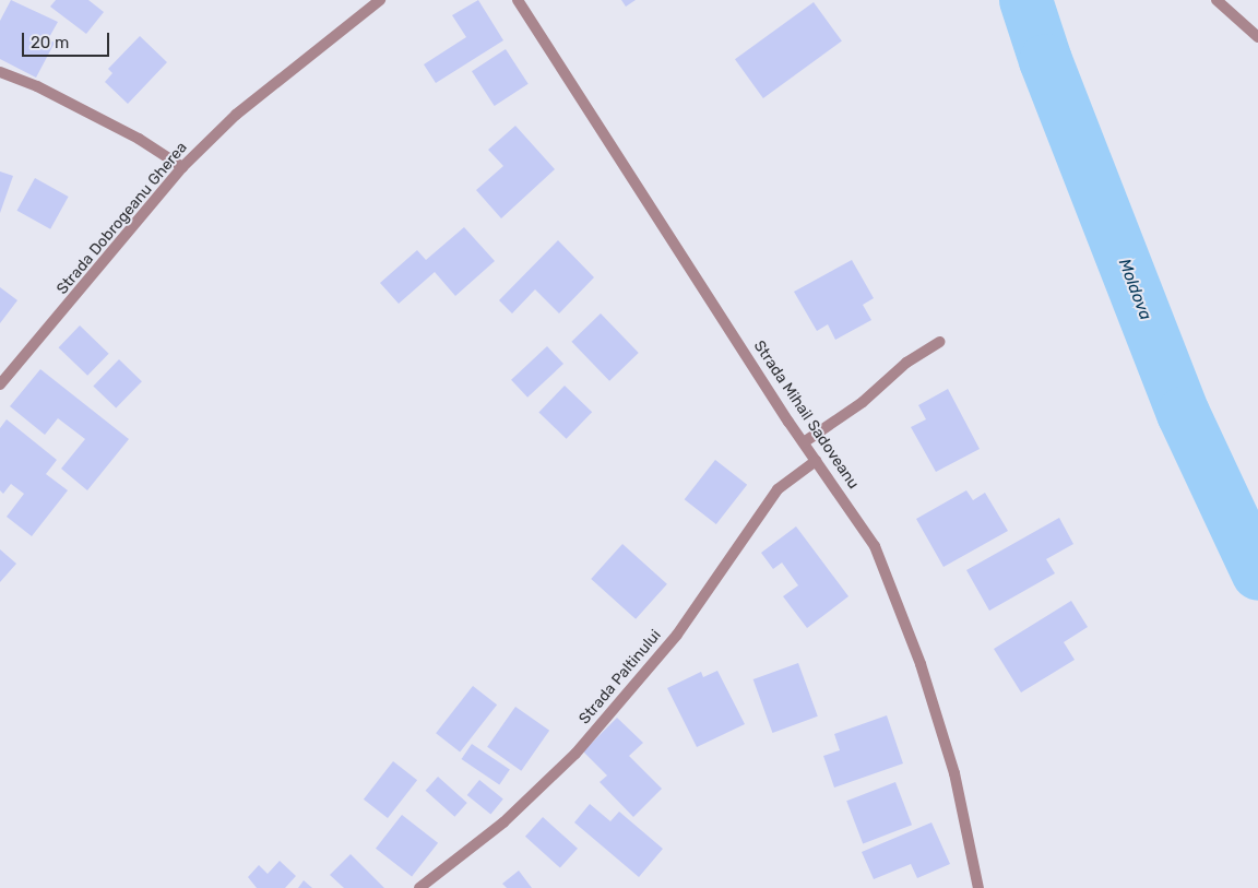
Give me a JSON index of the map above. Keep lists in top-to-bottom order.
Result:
{
  "streets": {
    "street": ["Strada Dobrogeanu Gherea", "Strada Mihail Sadoveanu", "Strada Paltinului"]
  },
  "crossings": [
    ["Strada Mihail Sadoveanu", "Strada Paltinului"]
  ],
  "water": ["Moldova"],
  "scale_bar": "20 m"
}
